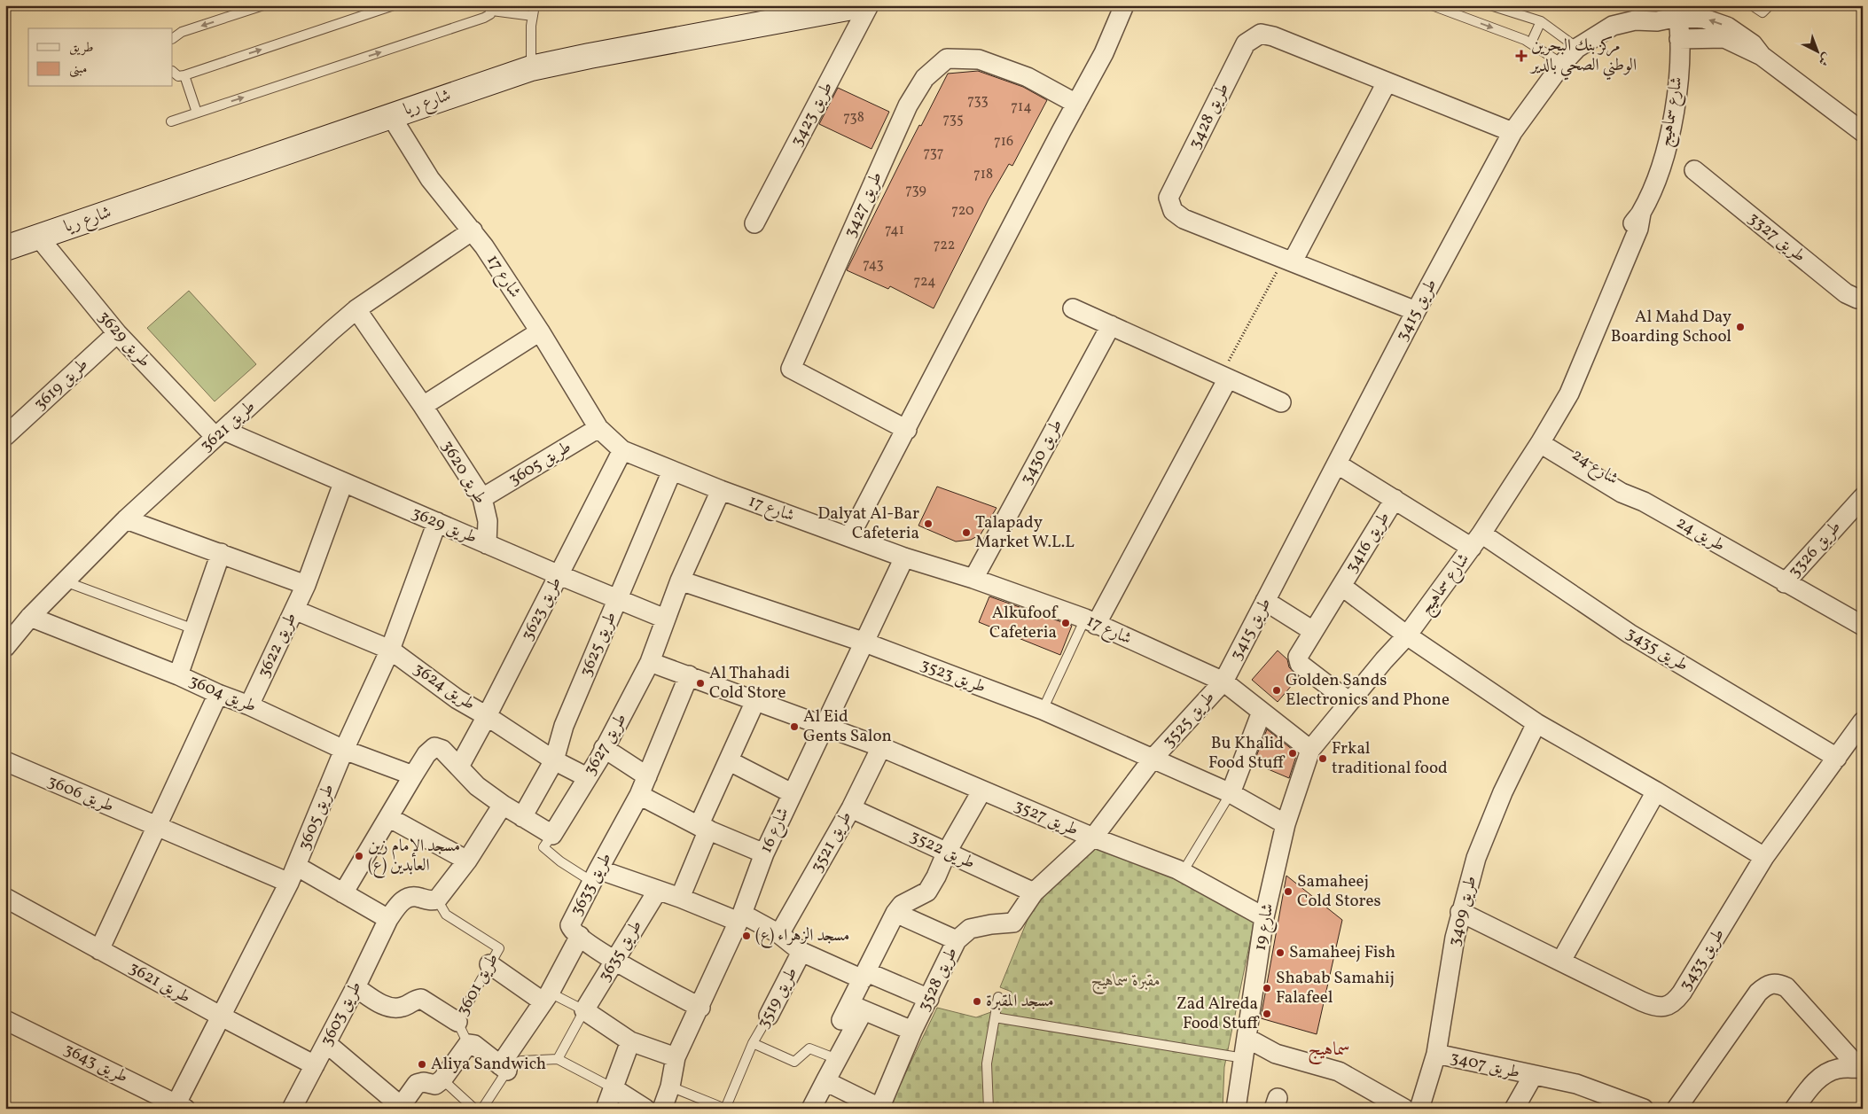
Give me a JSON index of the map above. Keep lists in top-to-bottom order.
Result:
{
  "streets": {
    "main road": ["شارع ريا"],
    "street": [
      "شارع سماهيج",
      "طريق 3423",
      "طريق 3428",
      "طريق 3427",
      "طريق 3327",
      "شارع 17",
      "طريق 3415",
      "طريق 3629",
      "طريق 3619",
      "طريق 3621",
      "طريق 3430",
      "طريق 3605",
      "شارع 24",
      "طريق 3620",
      "طريق 24",
      "طريق 3416",
      "طريق 3326",
      "طريق 3623",
      "طريق 3625",
      "طريق 3622",
      "طريق 3435",
      "طريق 3523",
      "طريق 3624",
      "طريق 3604",
      "طريق 3525",
      "طريق 3627",
      "طريق 3606",
      "طريق 3527",
      "شارع 16",
      "طريق 3521",
      "طريق 3522",
      "طريق 3633",
      "طريق 3409",
      "شارع 19",
      "طريق 3635",
      "طريق 3433",
      "طريق 3528",
      "طريق 3601",
      "طريق 3519",
      "طريق 3603",
      "طريق 3643",
      "طريق 3407"
    ]
  },
  "crossings": [
    ["شارع ريا", "شارع 17"],
    ["شارع ريا", "طريق 3629"],
    ["شارع سماهيج", "شارع 17"],
    ["شارع سماهيج", "طريق 3415"],
    ["شارع سماهيج", "شارع 24"],
    ["شارع سماهيج", "طريق 3416"],
    ["شارع سماهيج", "طريق 3435"],
    ["شارع سماهيج", "شارع 19"],
    ["طريق 3428", "طريق 3415"],
    ["شارع 17", "طريق 3415"],
    ["شارع 17", "طريق 3621"],
    ["شارع 17", "طريق 3430"],
    ["شارع 17", "طريق 3605"],
    ["شارع 17", "طريق 3623"],
    ["شارع 17", "طريق 3625"],
    ["شارع 17", "طريق 3525"],
    ["شارع 17", "طريق 3627"],
    ["شارع 17", "شارع 16"],
    ["شارع 17", "شارع 19"],
    ["طريق 3415", "طريق 3416"],
    ["طريق 3415", "طريق 3525"],
    ["طريق 3629", "طريق 3619"],
    ["طريق 3629", "طريق 3621"],
    ["طريق 3629", "طريق 3605"],
    ["طريق 3629", "طريق 3620"],
    ["طريق 3629", "طريق 3623"],
    ["طريق 3629", "طريق 3625"],
    ["طريق 3629", "طريق 3622"],
    ["طريق 3629", "طريق 3627"],
    ["طريق 3621", "طريق 3605"],
    ["طريق 3621", "طريق 3620"],
    ["طريق 3621", "طريق 3604"],
    ["طريق 3621", "طريق 3603"],
    ["طريق 3605", "طريق 3620"],
    ["طريق 3605", "طريق 3624"],
    ["طريق 3605", "طريق 3604"],
    ["طريق 3605", "طريق 3606"],
    ["طريق 3605", "طريق 3643"],
    ["شارع 24", "طريق 24"],
    ["طريق 24", "طريق 3326"],
    ["طريق 3416", "طريق 3435"],
    ["طريق 3623", "طريق 3624"],
    ["طريق 3625", "طريق 3624"],
    ["طريق 3622", "طريق 3624"],
    ["طريق 3622", "طريق 3604"],
    ["طريق 3435", "طريق 3433"],
    ["طريق 3523", "طريق 3525"],
    ["طريق 3523", "شارع 16"],
    ["طريق 3624", "طريق 3627"],
    ["طريق 3525", "طريق 3527"],
    ["طريق 3525", "شارع 19"],
    ["طريق 3525", "طريق 3528"],
    ["طريق 3627", "طريق 3633"],
    ["طريق 3527", "شارع 16"],
    ["طريق 3527", "طريق 3521"],
    ["طريق 3527", "شارع 19"],
    ["طريق 3527", "طريق 3528"],
    ["شارع 16", "طريق 3633"],
    ["شارع 16", "طريق 3519"],
    ["طريق 3521", "طريق 3522"],
    ["طريق 3522", "طريق 3528"],
    ["طريق 3633", "طريق 3635"],
    ["طريق 3409", "طريق 3433"],
    ["طريق 3409", "طريق 3407"],
    ["طريق 3601", "طريق 3603"]
  ],
  "districts": ["سماهيج"],
  "parks": ["مقبرة سماهيج"],
  "places": {
    "health": ["مركز بنك البحرين الوطني الصحي بالدير"],
    "other": [
      "Al Mahd Day Boarding School",
      "Dalyat Al-Bar Cafeteria",
      "Talapady Market W.L.L",
      "Alkufoof Cafeteria",
      "Al Thahadi Cold Store",
      "Golden Sands Electronics and Phone",
      "Al Eid Gents Salon",
      "Bu Khalid Food Stuff",
      "Frkal traditional food",
      "مسجد الإمام زين العابدين (ع)",
      "Samaheej Cold Stores",
      "مسجد الزهراء (ع)",
      "Samaheej Fish",
      "Shabab Samahij Falafeel",
      "مسجد المقبرة",
      "Zad Alreda Food Stuff",
      "Aliya Sandwich"
    ]
  },
  "house_numbers": [
    "733",
    "714",
    "738",
    "735",
    "716",
    "737",
    "718",
    "739",
    "720",
    "741",
    "722",
    "743",
    "724"
  ],
  "legend": ["طريق", "مبنى"],
  "north": "bottom right"
}
